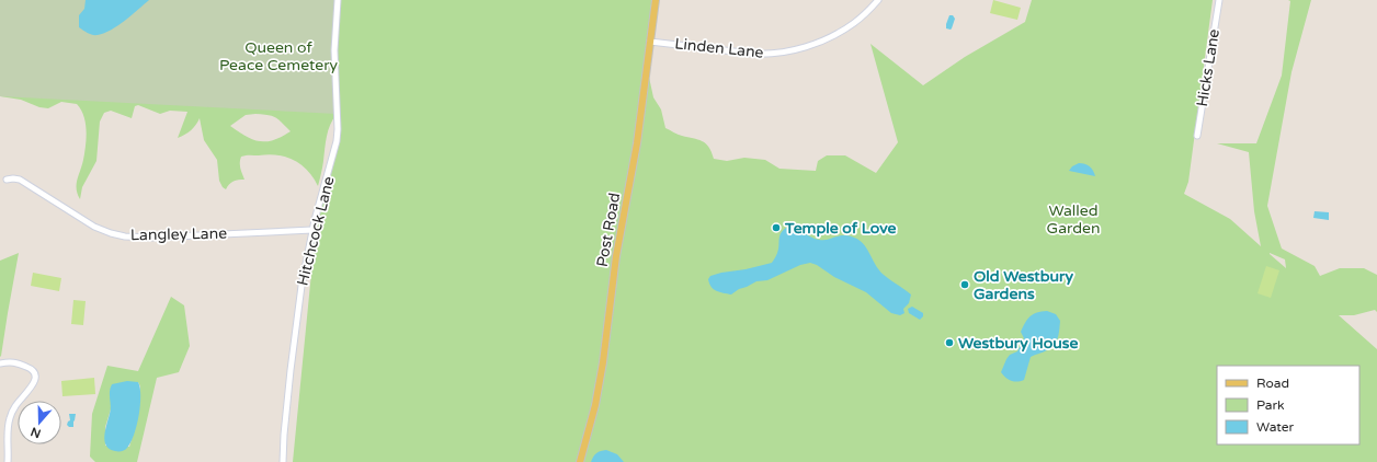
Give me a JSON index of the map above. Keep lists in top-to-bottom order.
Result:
{
  "streets": {
    "main road": ["Post Road"],
    "street": [
      "Linden Lane",
      "Hicks Lane",
      "Hitchcock Lane",
      "Langley Lane"
    ]
  },
  "crossings": [
    ["Linden Lane", "Post Road"],
    ["Hitchcock Lane", "Langley Lane"]
  ],
  "parks": ["Queen of Peace Cemetery", "Walled Garden"],
  "places": ["Temple of Love", "Old Westbury Gardens", "Westbury House"],
  "legend": ["Road", "Park", "Water"],
  "north": "bottom"
}
